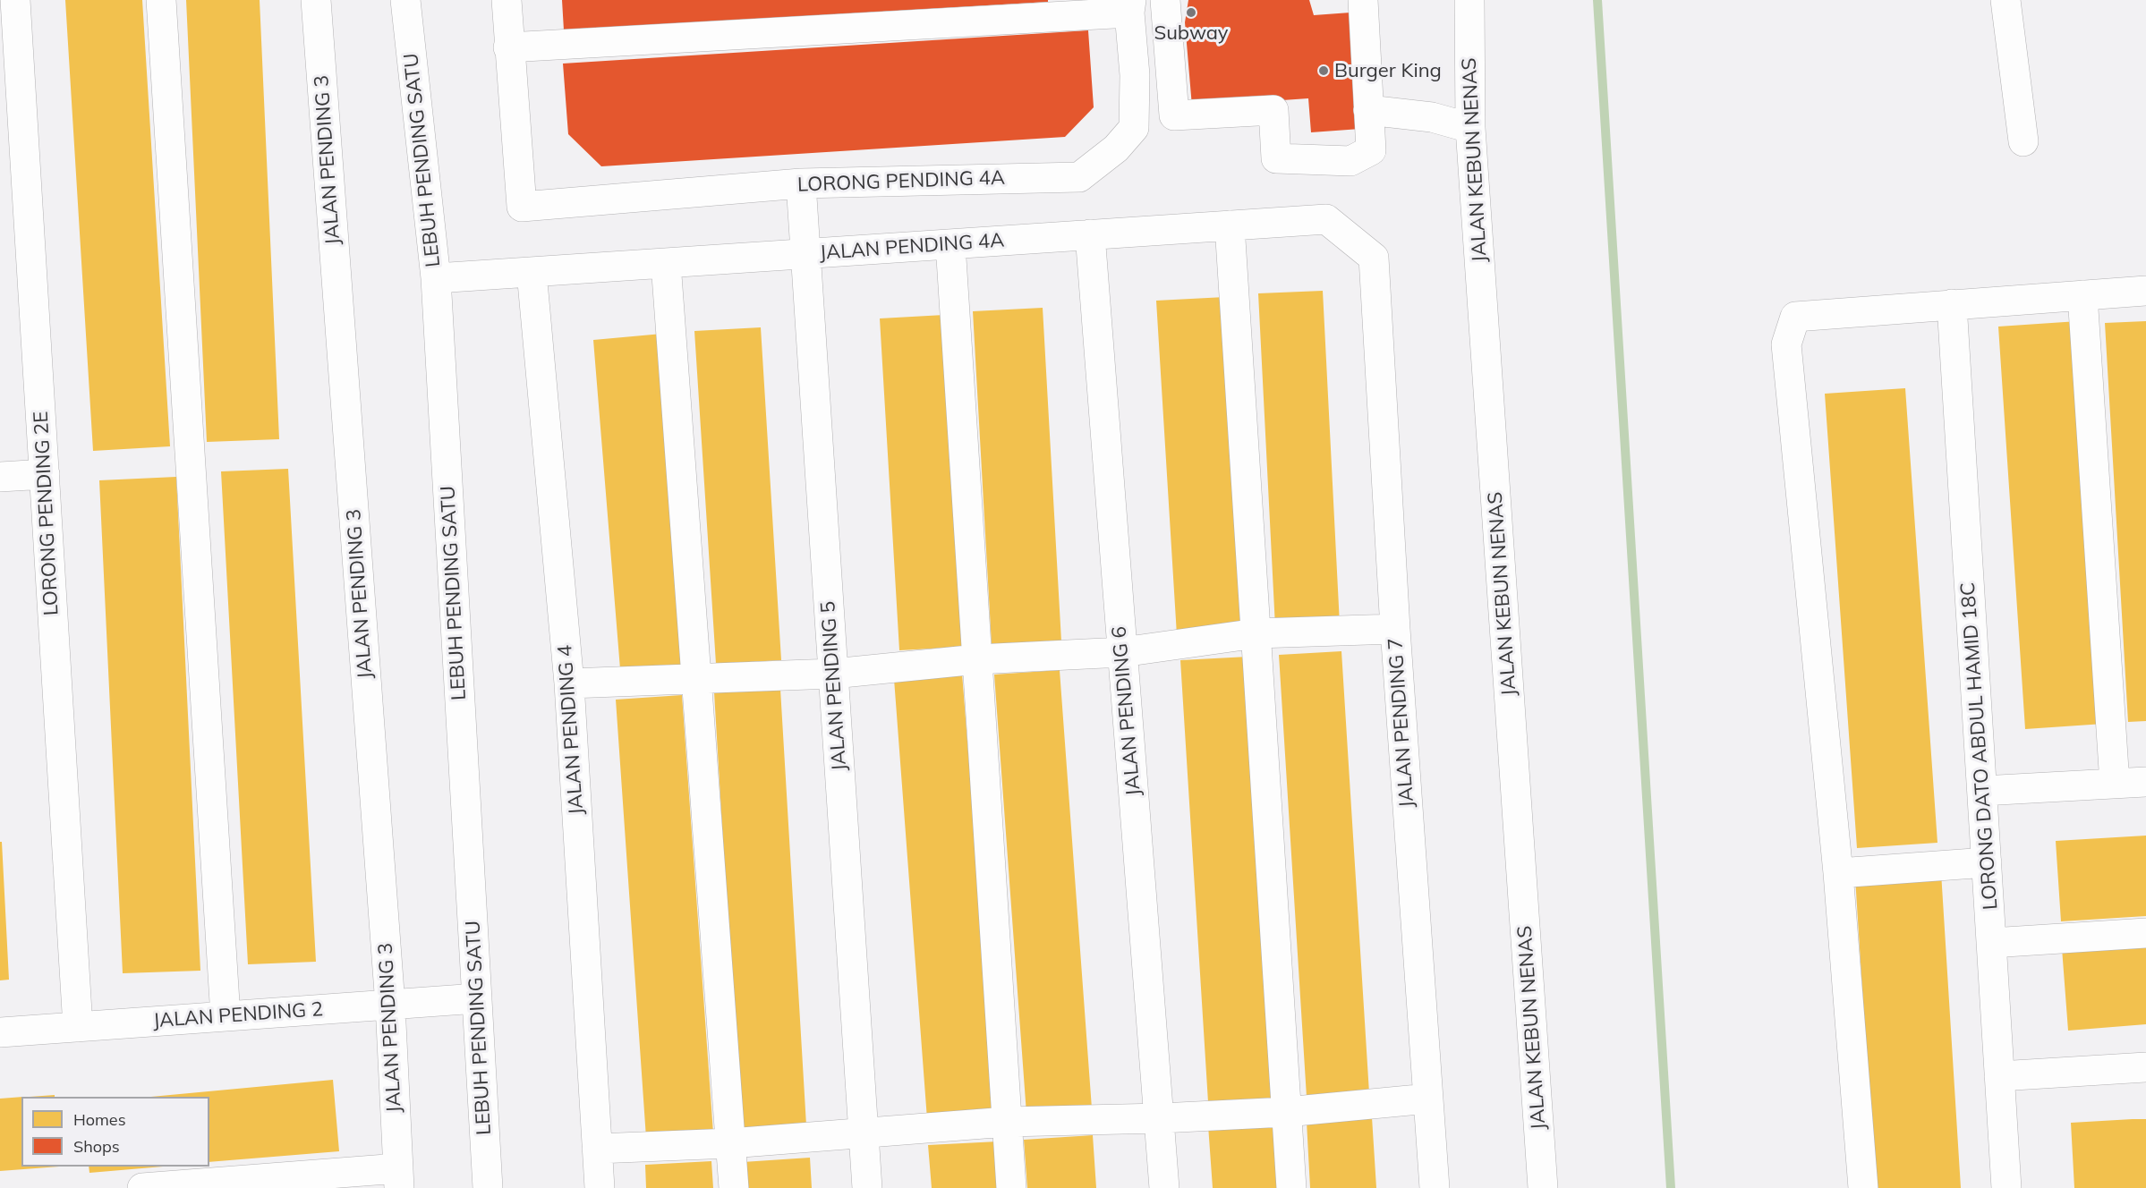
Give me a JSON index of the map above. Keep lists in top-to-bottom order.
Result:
{
  "streets": {
    "street": [
      "JALAN PENDING 3",
      "LEBUH PENDING SATU",
      "JALAN KEBUN NENAS",
      "LORONG PENDING 4A",
      "JALAN PENDING 4A",
      "LORONG PENDING 2E",
      "JALAN PENDING 5",
      "JALAN PENDING 6",
      "JALAN PENDING 7",
      "JALAN PENDING 4",
      "LORONG DATO ABDUL HAMID 18C",
      "JALAN PENDING 2"
    ]
  },
  "crossings": [
    ["JALAN PENDING 3", "JALAN PENDING 2"],
    ["LEBUH PENDING SATU", "JALAN PENDING 4A"],
    ["LEBUH PENDING SATU", "JALAN PENDING 2"],
    ["LORONG PENDING 4A", "JALAN PENDING 5"],
    ["JALAN PENDING 4A", "JALAN PENDING 5"],
    ["JALAN PENDING 4A", "JALAN PENDING 6"],
    ["JALAN PENDING 4A", "JALAN PENDING 7"],
    ["JALAN PENDING 4A", "JALAN PENDING 4"],
    ["LORONG PENDING 2E", "JALAN PENDING 2"]
  ],
  "places": ["Subway", "Burger King"],
  "legend": ["Homes", "Shops"]
}
